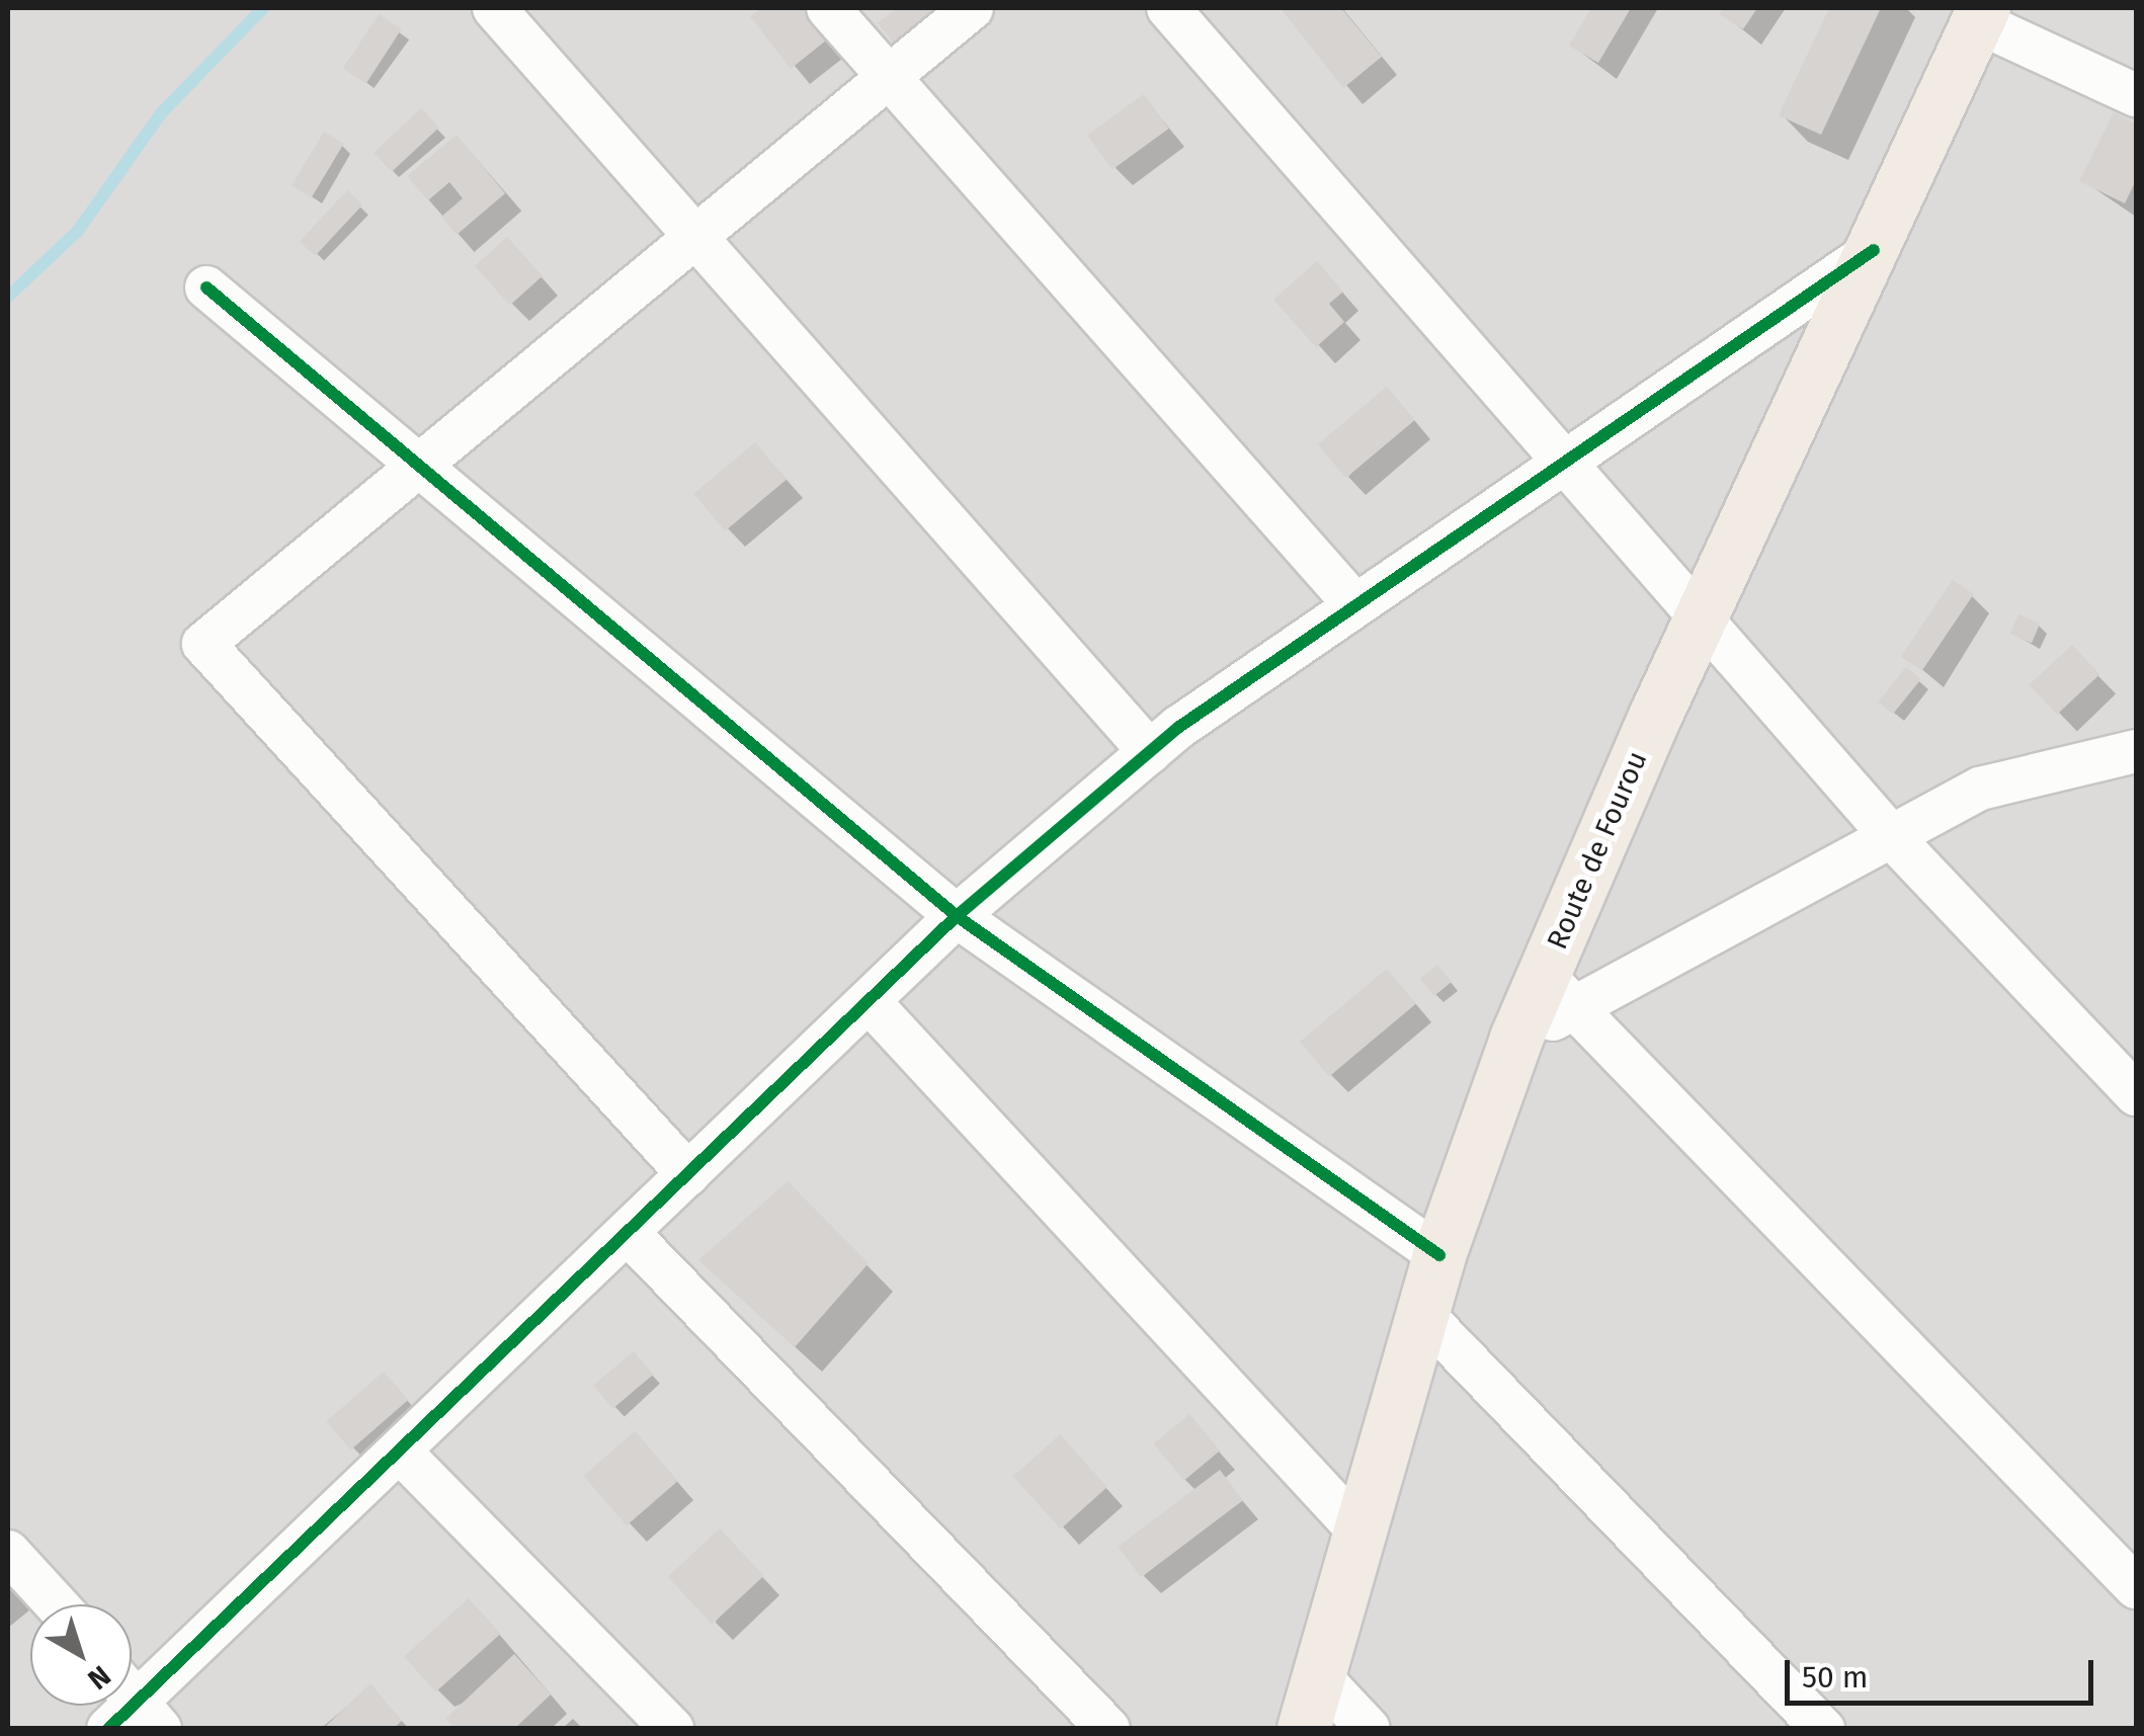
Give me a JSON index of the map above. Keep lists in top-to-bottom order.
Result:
{
  "streets": {
    "main road": ["Route de Fourou"]
  },
  "scale_bar": "50 m",
  "north": "bottom right"
}
